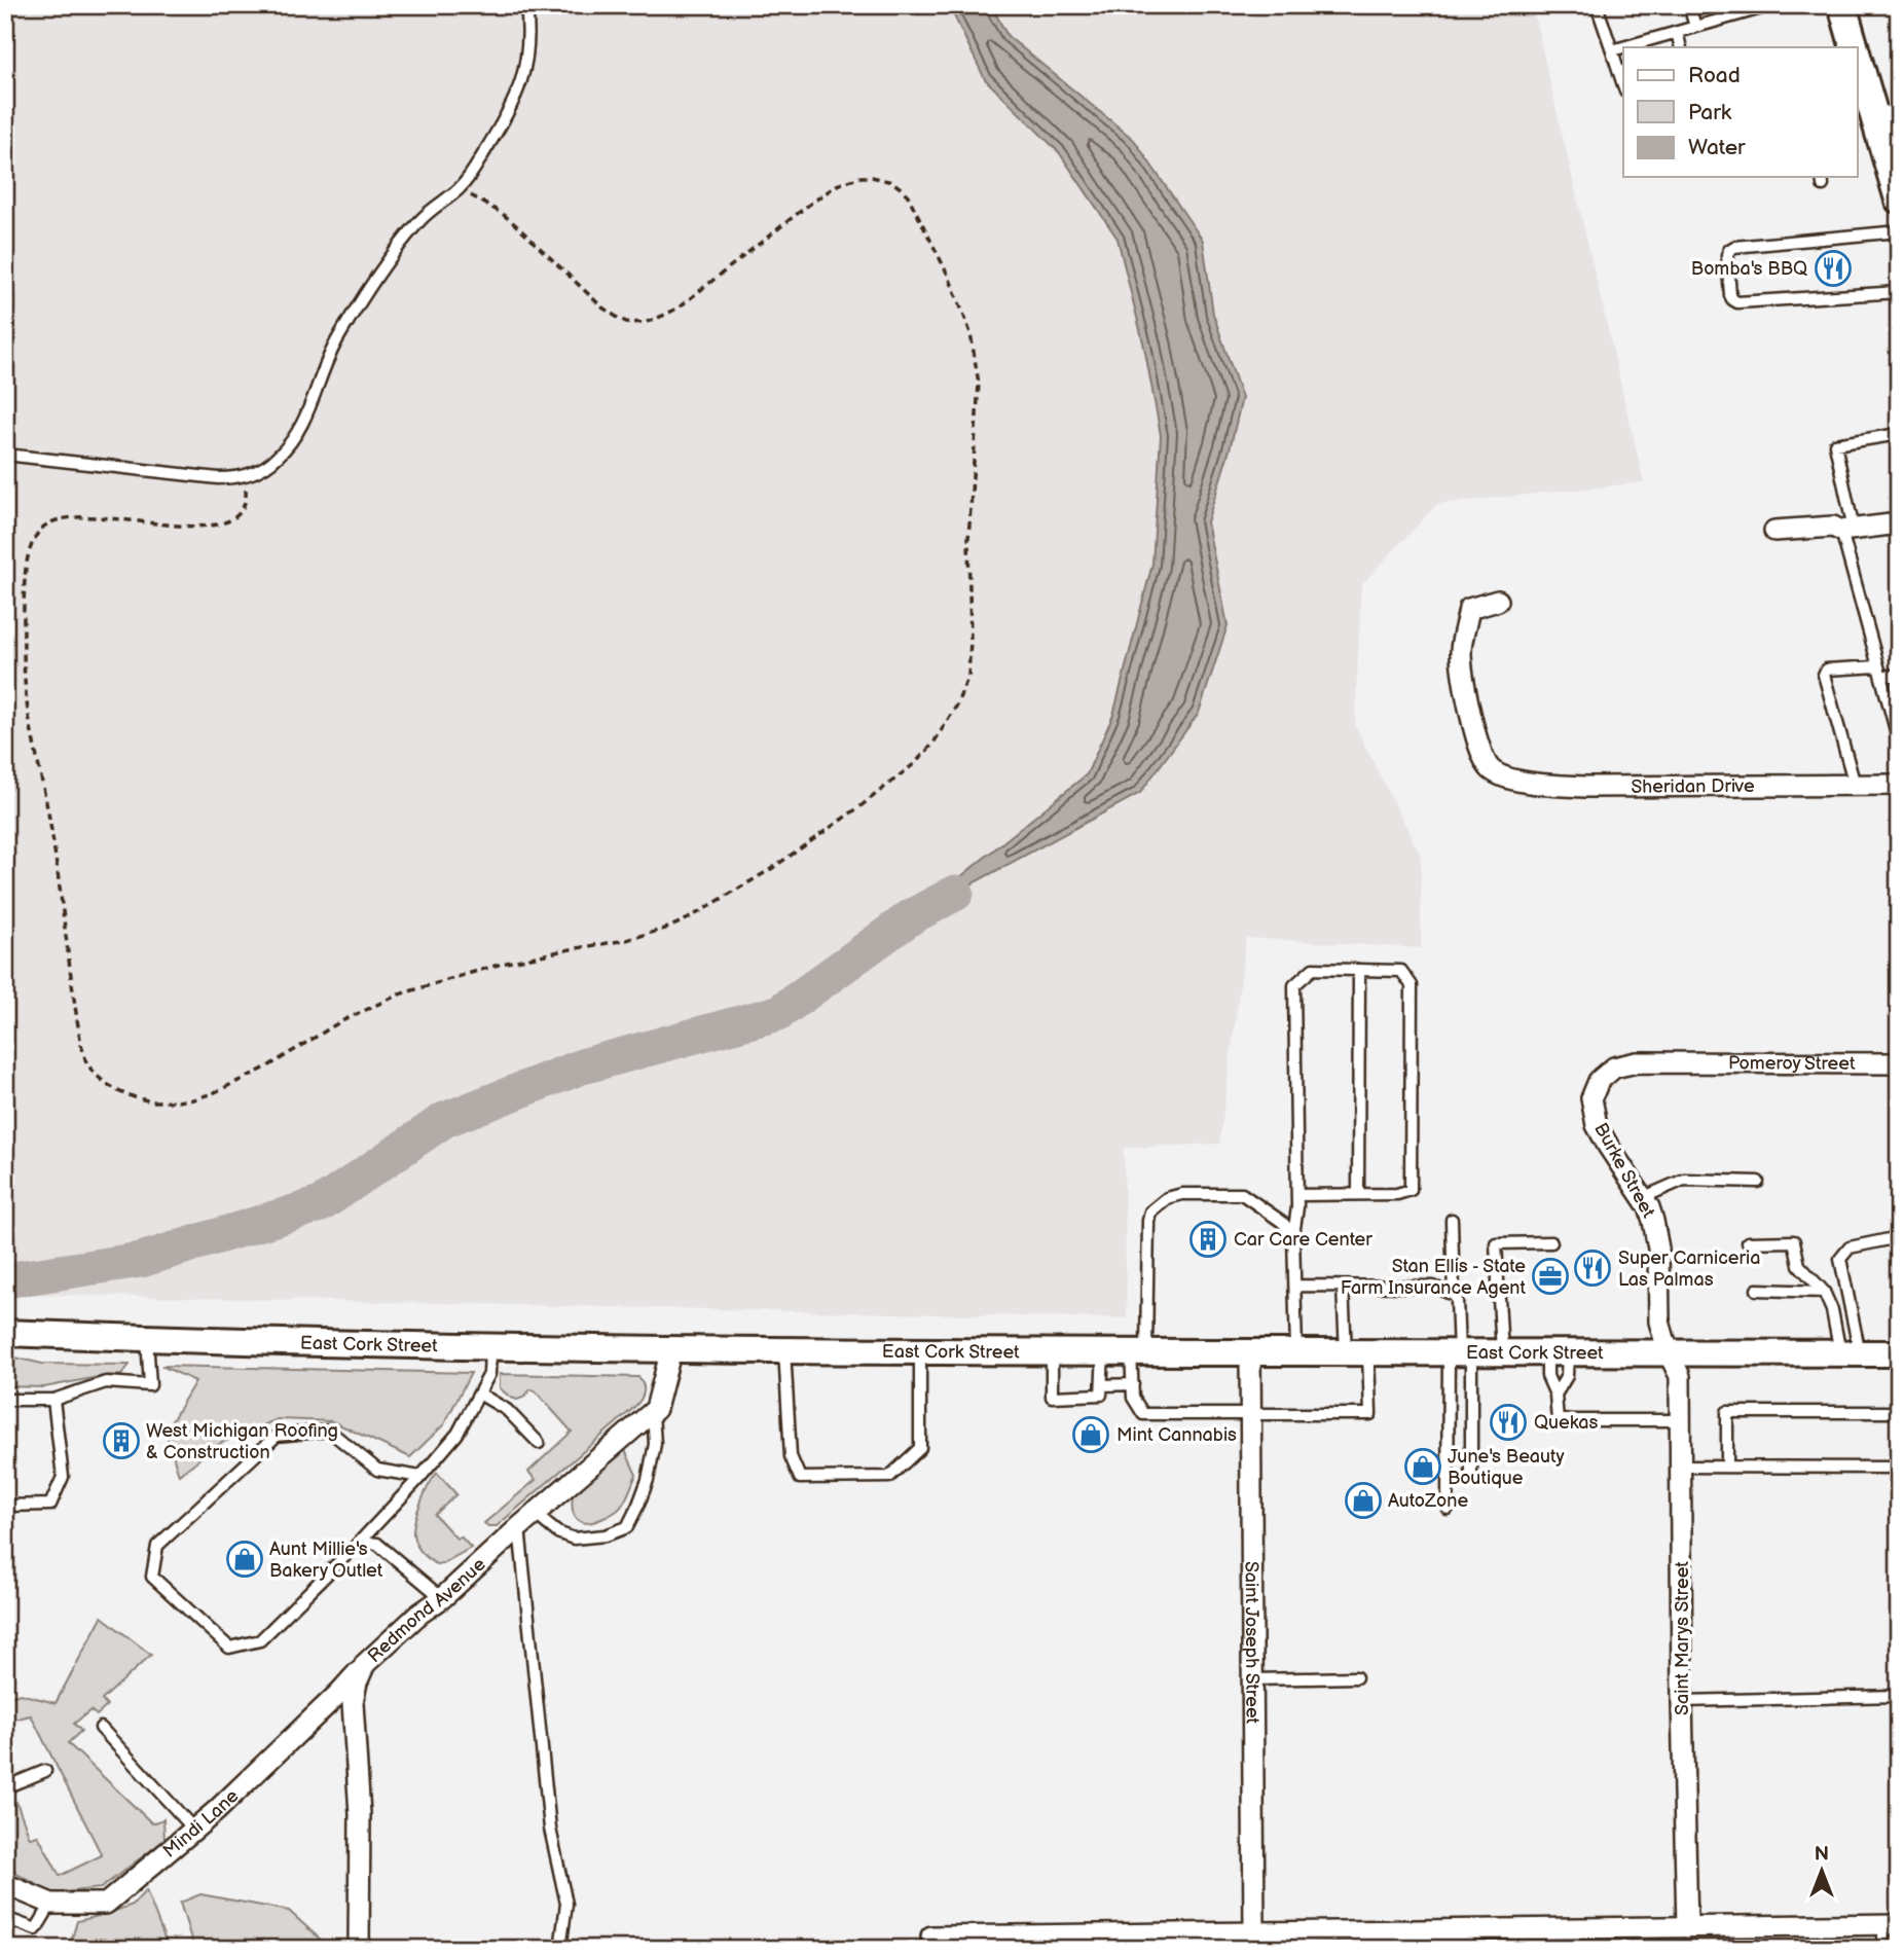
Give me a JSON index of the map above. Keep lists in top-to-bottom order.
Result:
{
  "streets": {
    "street": [
      "Sheridan Drive",
      "Pomeroy Street",
      "Burke Street",
      "East Cork Street",
      "Redmond Avenue",
      "Saint Marys Street",
      "Saint Joseph Street",
      "Mindi Lane"
    ]
  },
  "crossings": [
    ["Pomeroy Street", "Burke Street"],
    ["Burke Street", "East Cork Street"],
    ["Burke Street", "Saint Marys Street"],
    ["East Cork Street", "Saint Marys Street"],
    ["East Cork Street", "Saint Joseph Street"],
    ["Redmond Avenue", "Mindi Lane"]
  ],
  "places": {
    "restaurant": ["Bomba's BBQ", "Super Carniceria Las Palmas", "Quekas"],
    "building": ["Car Care Center", "West Michigan Roofing & Construction"],
    "office": ["Stan Ellis - State Farm Insurance Agent"],
    "shop": [
      "Mint Cannabis",
      "June's Beauty Boutique",
      "AutoZone",
      "Aunt Millie's Bakery Outlet"
    ]
  },
  "legend": ["Road", "Park", "Water"],
  "north": "top"
}
